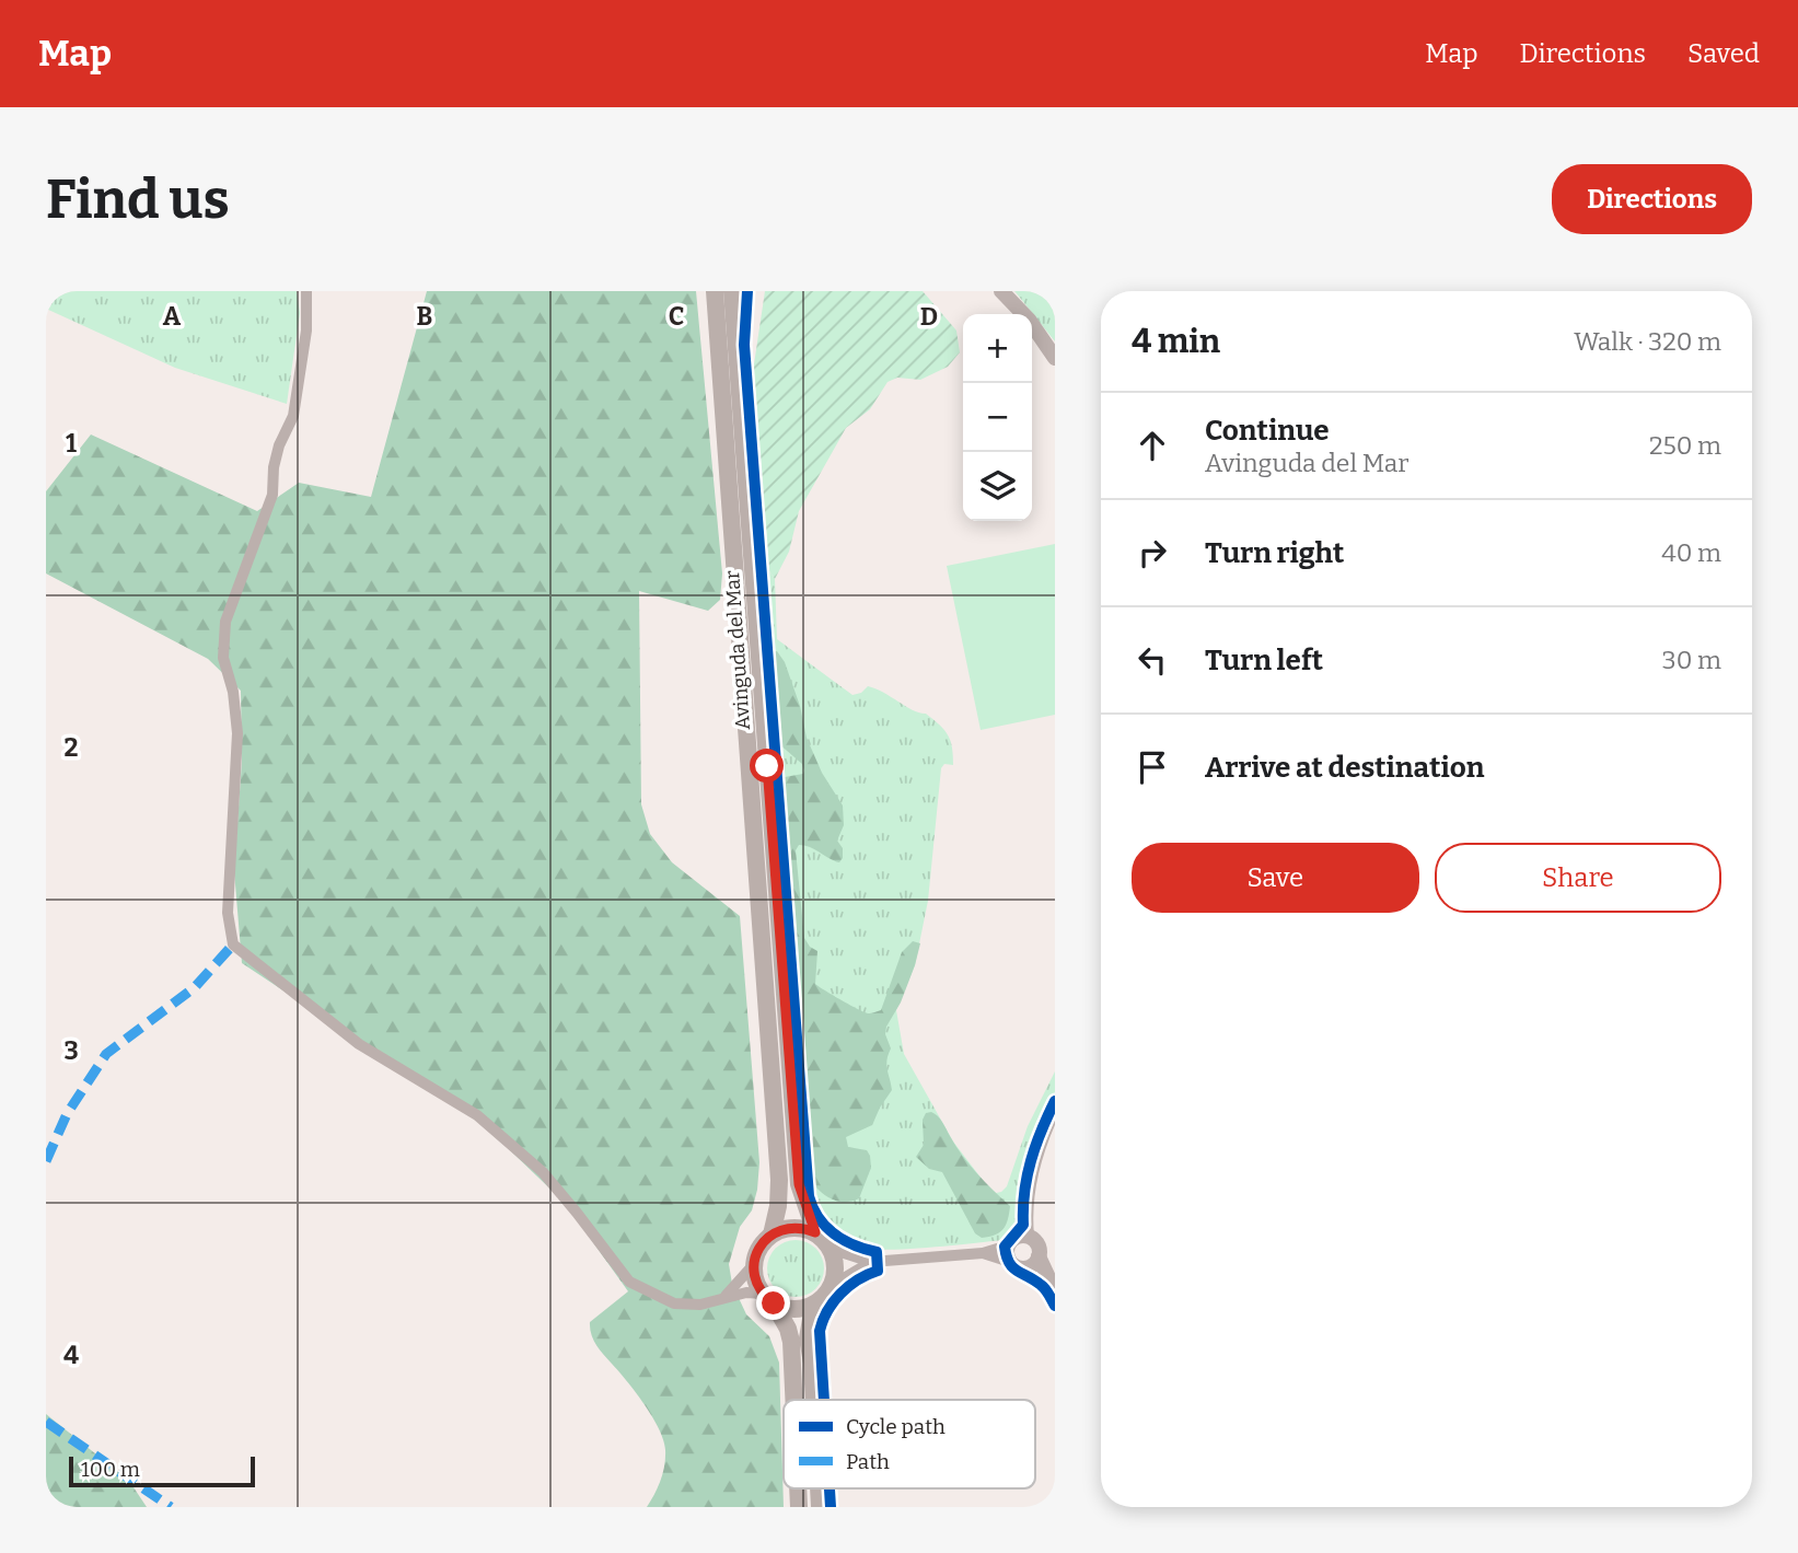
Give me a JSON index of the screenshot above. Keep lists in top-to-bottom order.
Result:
{
  "streets": {
    "main road": ["Avinguda del Mar"]
  },
  "legend": ["Cycle path", "Path"],
  "scale_bar": "100 m",
  "page": {
    "header": "Map",
    "nav": ["Map", "Directions", "Saved"],
    "buttons": [
      "Directions",
      ["Save", "Share"]
    ],
    "title": "Find us",
    "heading": ["4 min", "Walk · 320 m"],
    "map_buttons": ["+", "−"],
    "list": [
      ["Continue", "Avinguda del Mar", "250 m"],
      ["Turn right", "40 m"],
      ["Turn left", "30 m"],
      "Arrive at destination"
    ],
    "scale": "100 m"
  },
  "grid": {
    "columns": [
      "A",
      "B",
      "C",
      "D"
    ],
    "rows": [
      "1",
      "2",
      "3",
      "4"
    ]
  }
}
